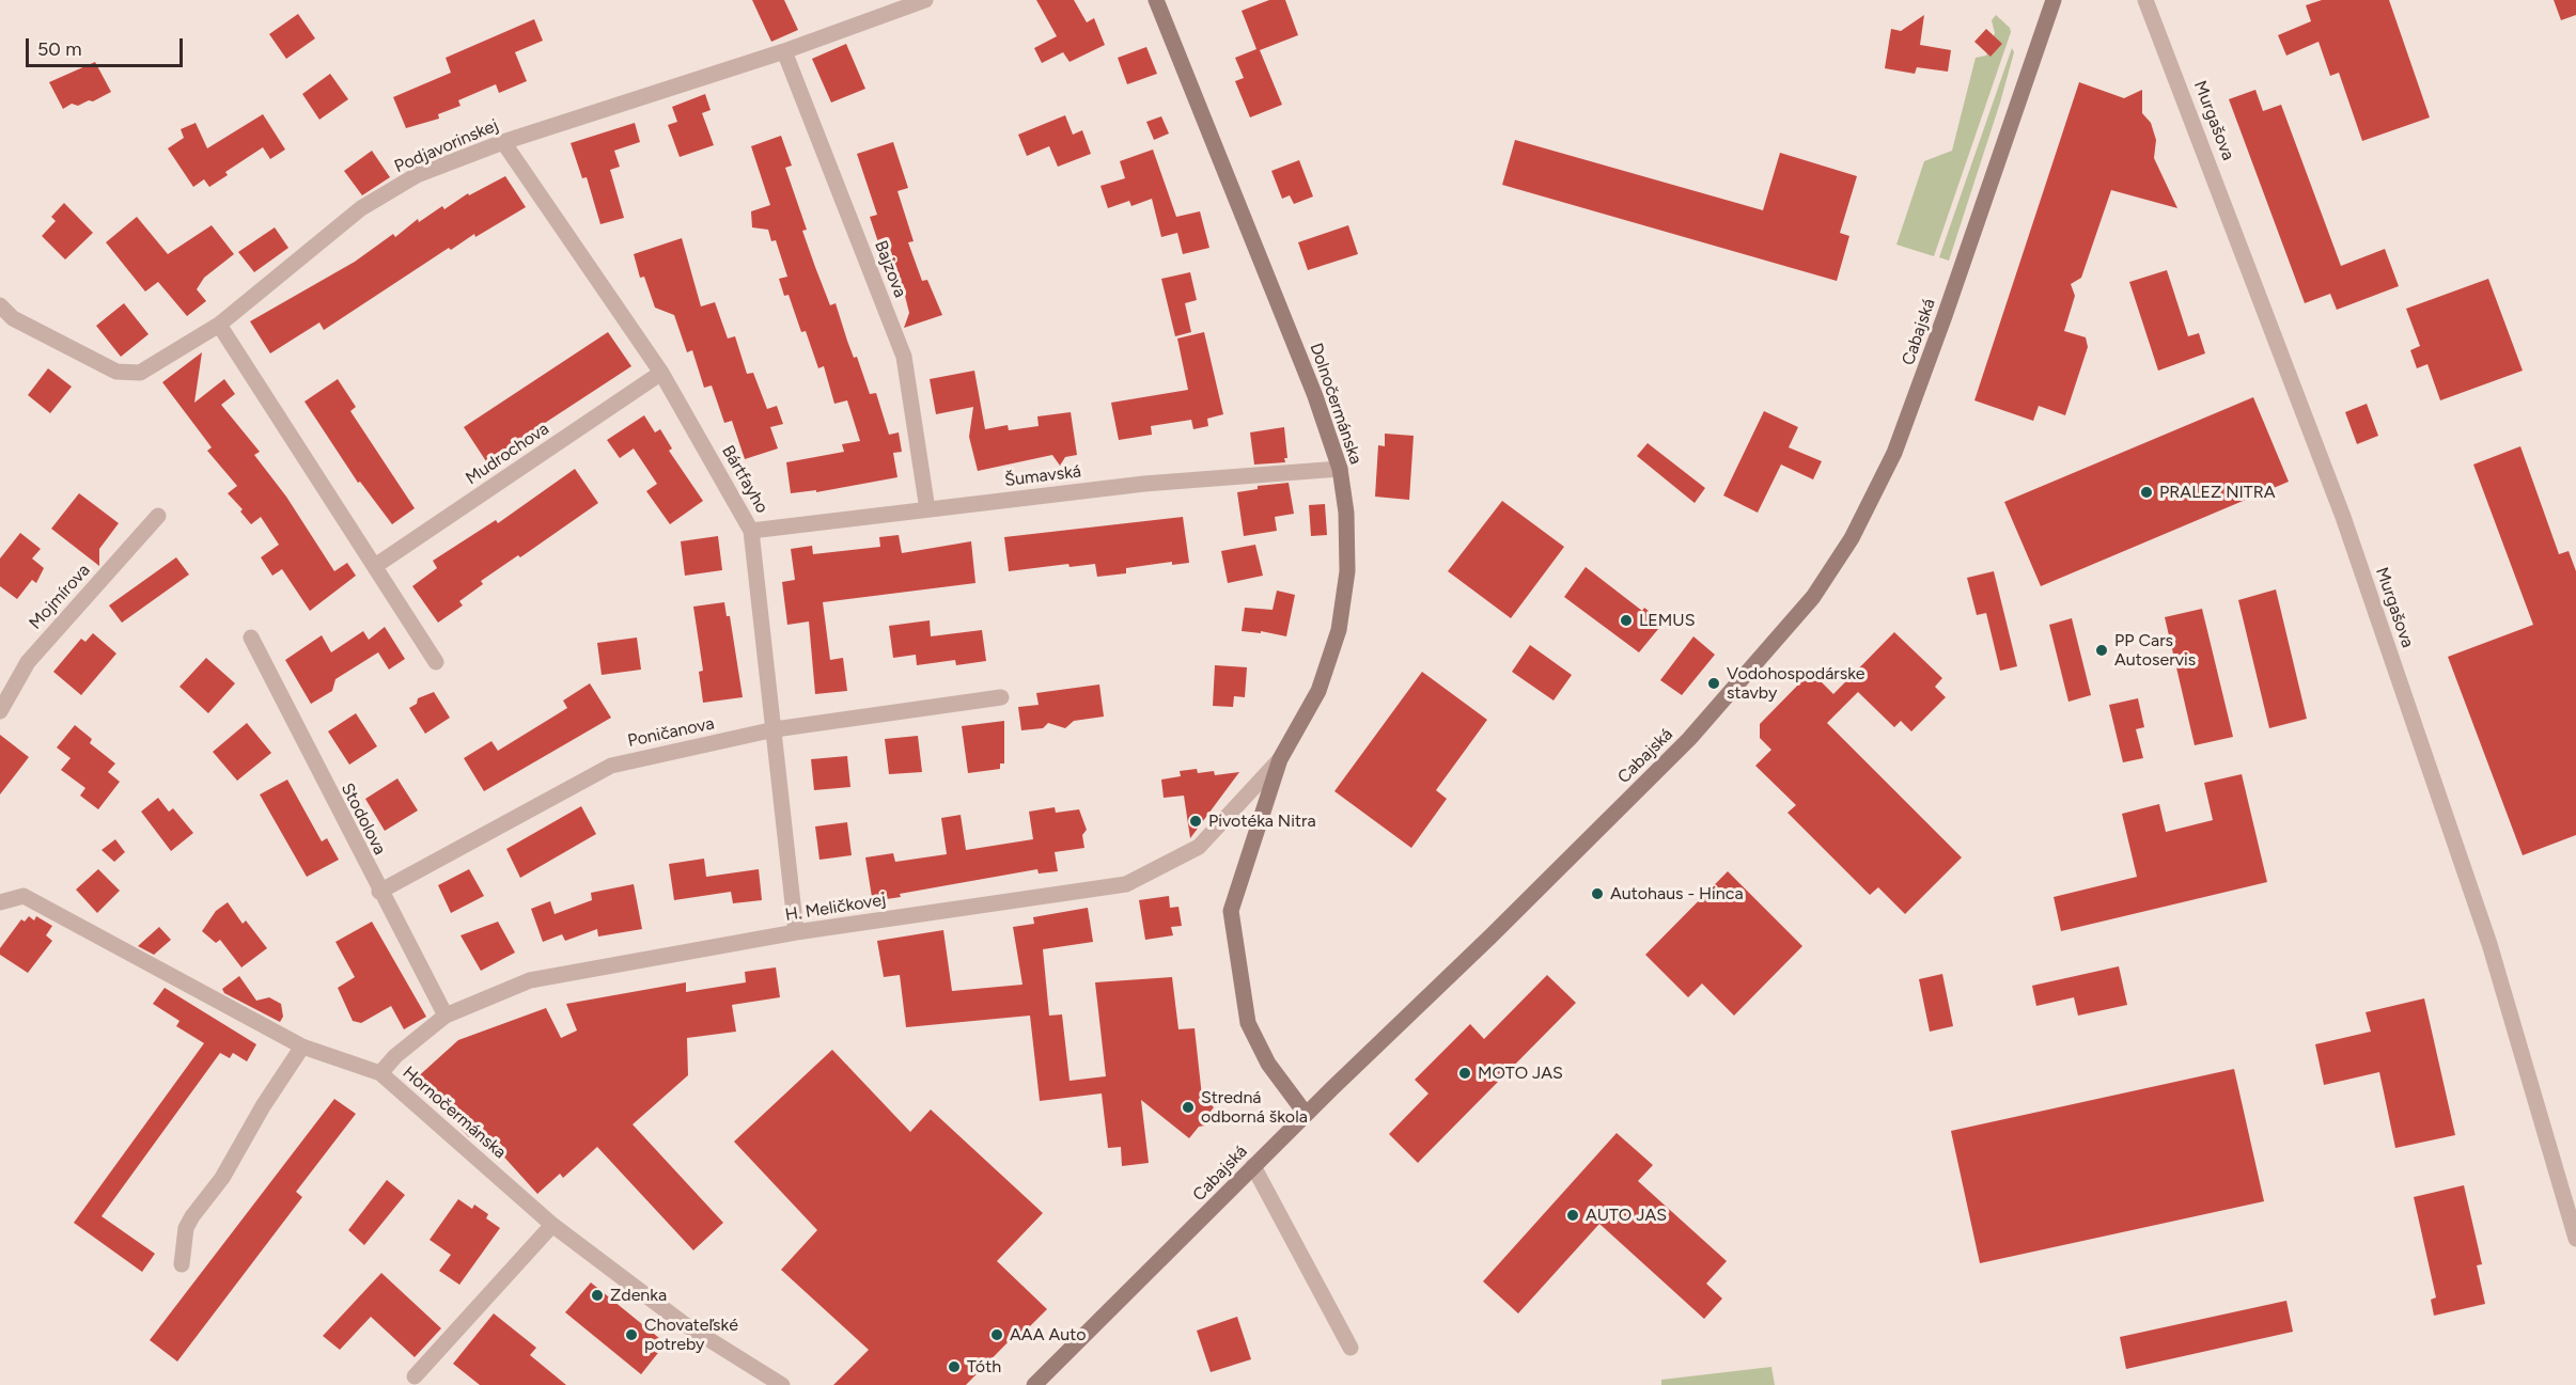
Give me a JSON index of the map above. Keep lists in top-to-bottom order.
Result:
{
  "streets": {
    "main road": ["Cabajská", "Dolnočermánska"],
    "street": [
      "Murgašova",
      "Podjavorinskej",
      "Bajzova",
      "Mudrochova",
      "Šumavská",
      "Bártfayho",
      "Mojmírova",
      "Poničanova",
      "Stodolova",
      "H. Meličkovej",
      "Hornočermánska"
    ]
  },
  "crossings": [
    ["Podjavorinskej", "Bajzova"],
    ["Podjavorinskej", "Bártfayho"],
    ["Bajzova", "Šumavská"],
    ["Cabajská", "Dolnočermánska"],
    ["Dolnočermánska", "Šumavská"],
    ["Dolnočermánska", "H. Meličkovej"],
    ["Mudrochova", "Bártfayho"],
    ["Šumavská", "Bártfayho"],
    ["Bártfayho", "Poničanova"],
    ["Bártfayho", "H. Meličkovej"],
    ["Poničanova", "Stodolova"],
    ["Stodolova", "H. Meličkovej"],
    ["H. Meličkovej", "Hornočermánska"]
  ],
  "places": [
    "PRALEZ NITRA",
    "LEMUS",
    "PP Cars Autoservis",
    "Vodohospodárske stavby",
    "Pivotéka Nitra",
    "Autohaus - Hinca",
    "MOTO JAS",
    "Stredná odborná škola",
    "AUTO JAS",
    "Zdenka",
    "Chovateľské potreby",
    "AAA Auto",
    "Tóth"
  ],
  "scale_bar": "50 m"
}
